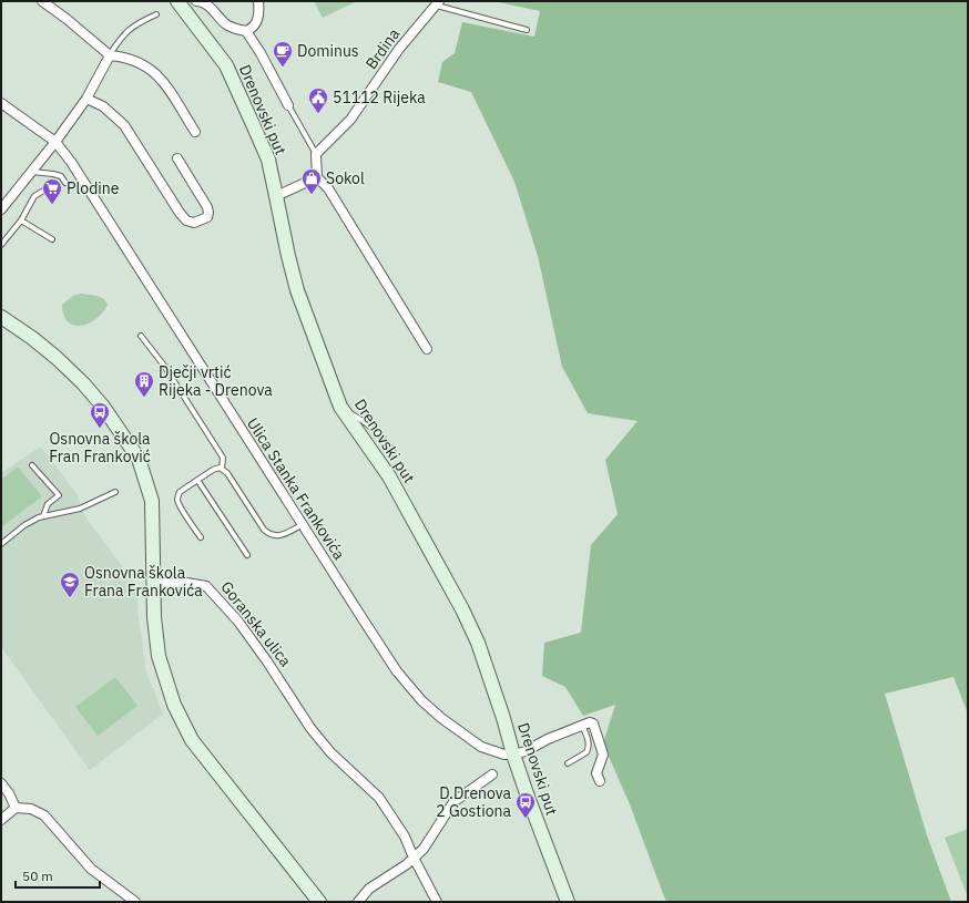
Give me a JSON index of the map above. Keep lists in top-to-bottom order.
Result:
{
  "streets": {
    "main road": ["Drenovski put"],
    "street": ["Brdina", "Ulica Stanka Frankovića", "Goranska ulica"]
  },
  "crossings": [
    ["Drenovski put", "Ulica Stanka Frankovića"]
  ],
  "places": {
    "cafe": ["Dominus"],
    "public building": ["51112 Rijeka"],
    "shop": ["Sokol"],
    "supermarket": ["Plodine"],
    "building": ["Dječji vrtić Rijeka - Drenova"],
    "bus stop": ["Osnovna škola Fran Franković", "D.Drenova 2 Gostiona"],
    "school or university": ["Osnovna škola Frana Frankovića"]
  },
  "scale_bar": "50 m"
}
